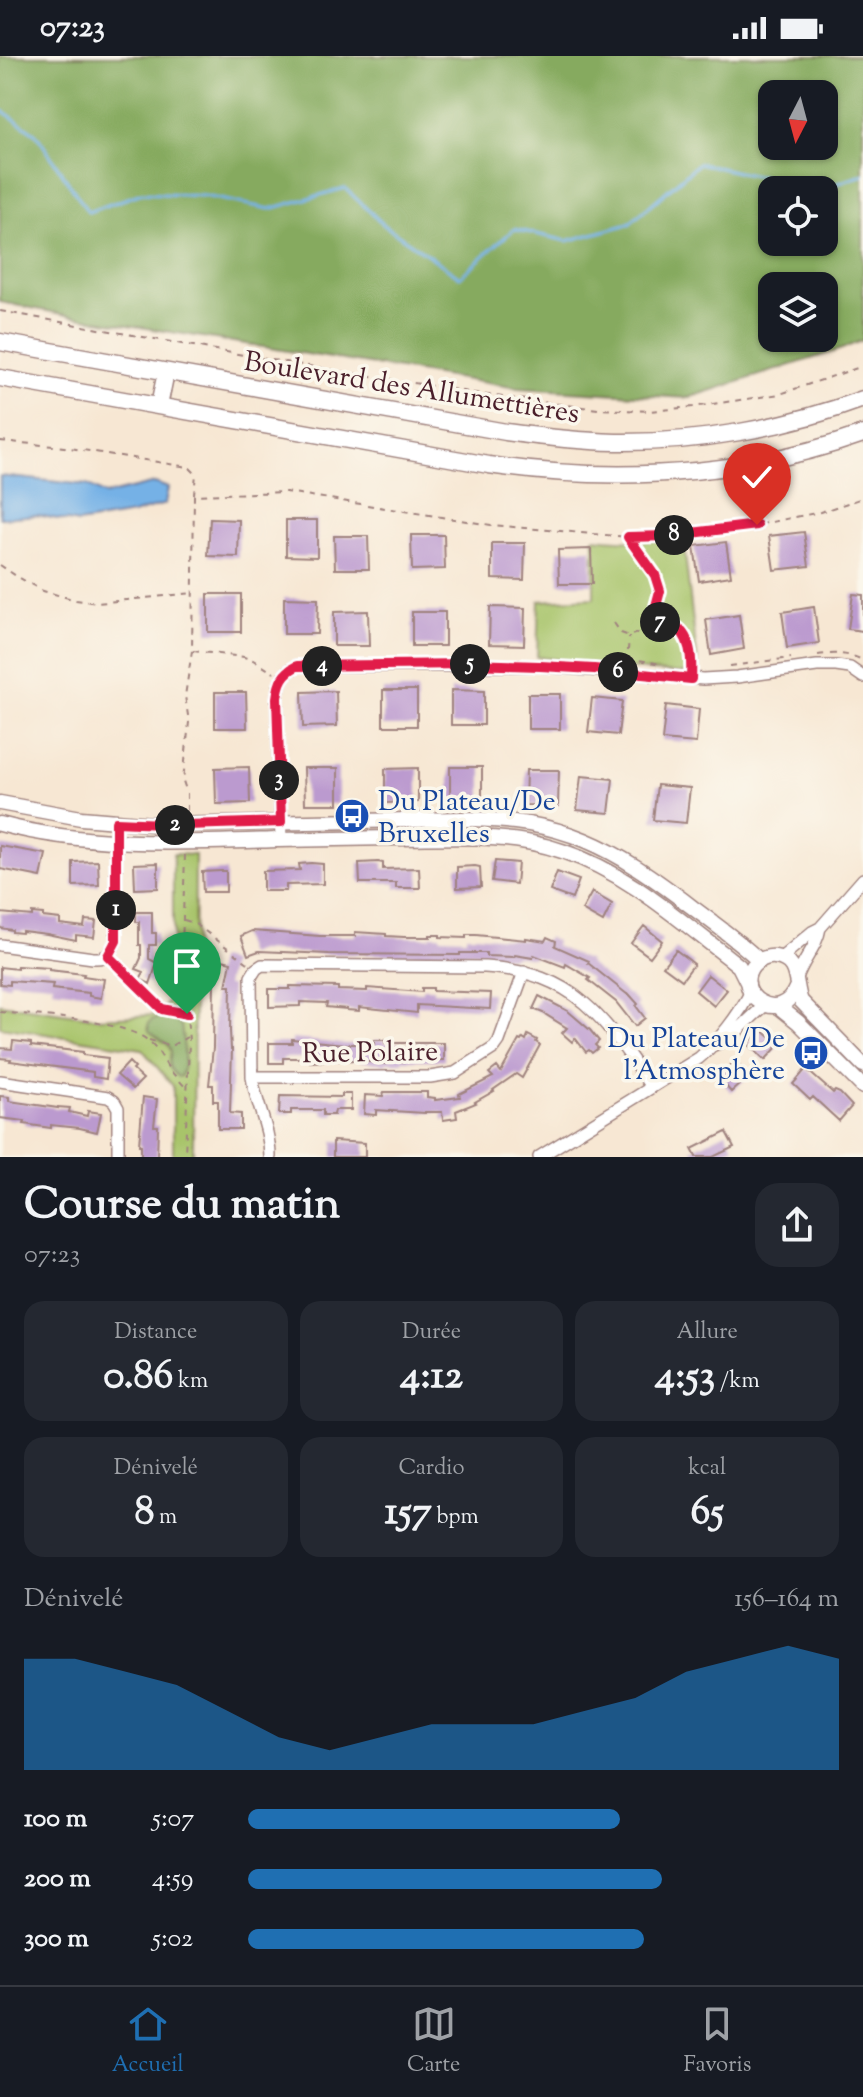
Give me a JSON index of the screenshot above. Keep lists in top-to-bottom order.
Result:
{
  "streets": {
    "highway": ["Boulevard des Allumettières"],
    "street": ["Rue Polaire"]
  },
  "places": {
    "bus stop": ["Du Plateau/De Bruxelles", "Du Plateau/De l'Atmosphère"]
  },
  "north": "bottom",
  "page": {
    "status": "07:23",
    "pins": [
      "8",
      "7",
      "5",
      "4",
      "6",
      "3",
      "2",
      "1"
    ],
    "heading": ["Course du matin", "07:23"],
    "stats": [
      ["Distance", "0.86 km"],
      ["Durée", "4:12"],
      ["Allure", "4:53 /km"],
      ["Dénivelé", "8 m"],
      ["Cardio", "157 bpm"],
      ["kcal", "65"]
    ],
    "chart": ["Dénivelé", "156–164 m"],
    "list": [
      {
        "name": "100 m",
        "note": "5:07"
      },
      {
        "name": "200 m",
        "note": "4:59"
      },
      {
        "name": "300 m",
        "note": "5:02"
      }
    ],
    "tabs": ["Accueil", "Carte", "Favoris"]
  }
}
